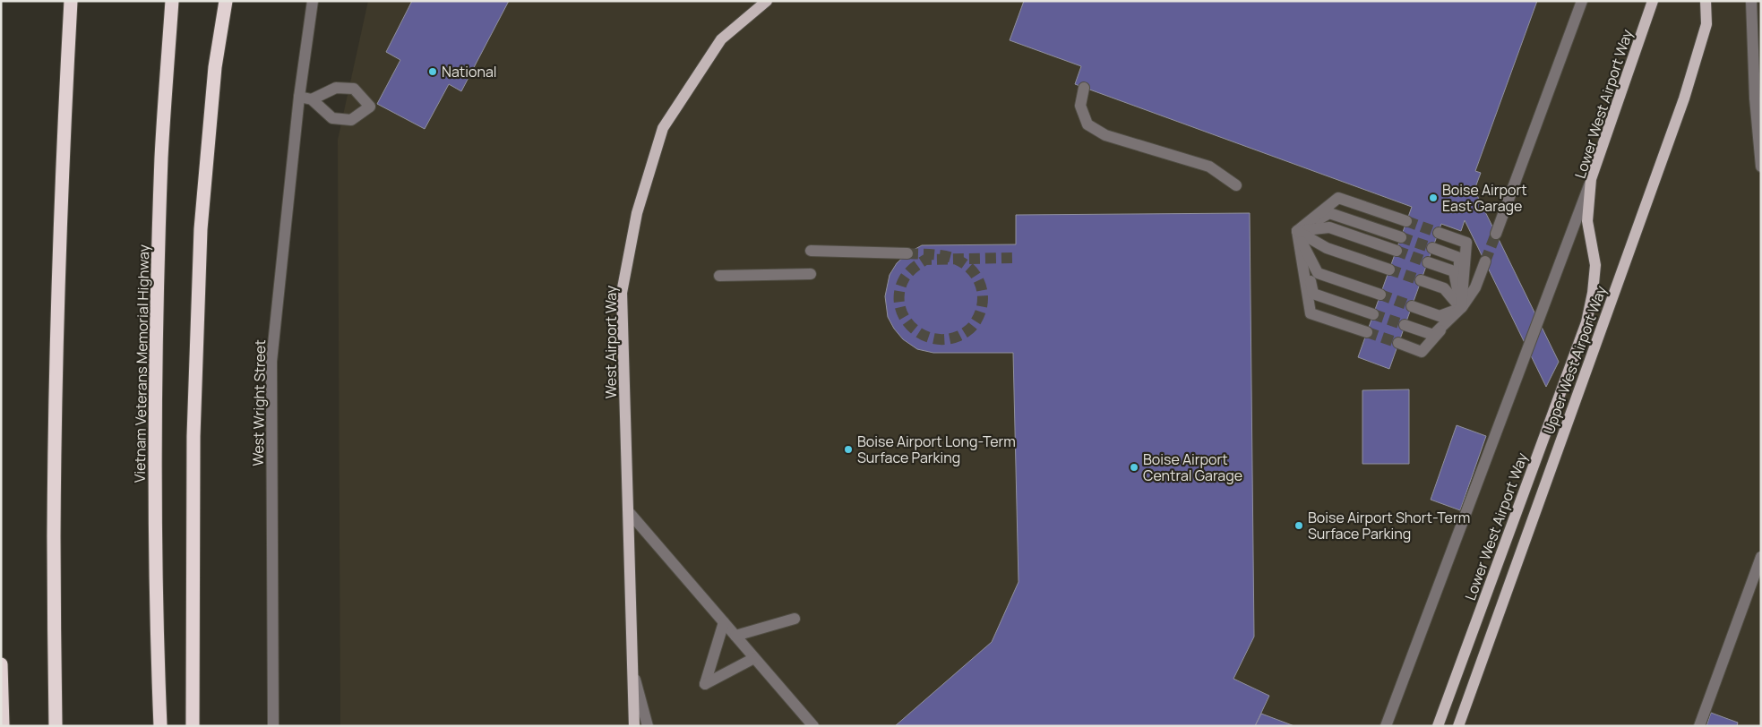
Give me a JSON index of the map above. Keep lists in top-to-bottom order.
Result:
{
  "streets": {
    "highway": ["Vietnam Veterans Memorial Highway"],
    "main road": ["Lower West Airport Way", "West Airport Way", "Upper West Airport Way"],
    "street": ["West Wright Street"]
  },
  "places": [
    "National",
    "Boise Airport East Garage",
    "Boise Airport Long-Term Surface Parking",
    "Boise Airport Central Garage",
    "Boise Airport Short-Term Surface Parking"
  ]
}
